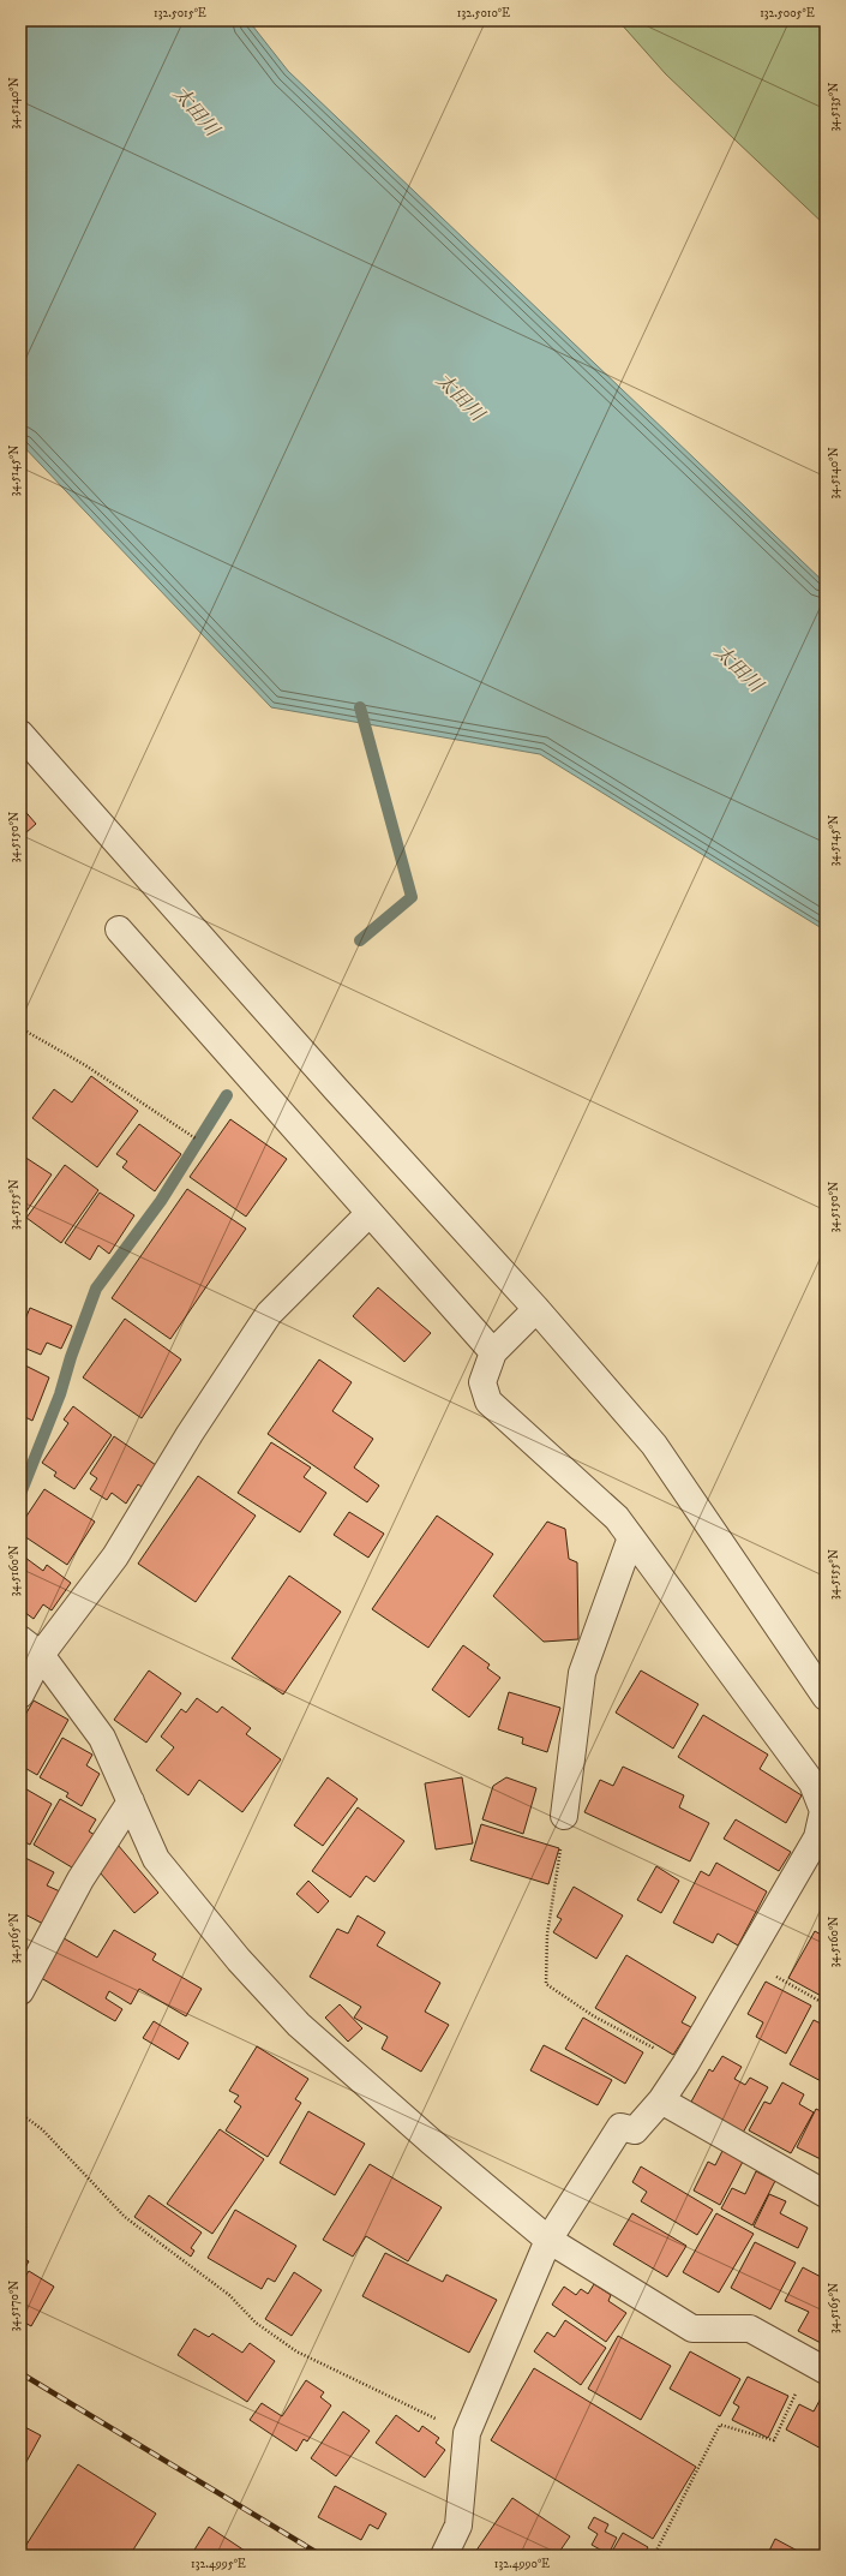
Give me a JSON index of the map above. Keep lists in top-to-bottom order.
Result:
{
  "water": ["太田川"],
  "coordinates": [
    "132.5015°E",
    "132.5010°E",
    "132.5005°E",
    "34.5140°N",
    "34.5135°N",
    "34.5145°N",
    "34.5150°N",
    "34.5155°N",
    "34.5160°N",
    "34.5165°N",
    "34.5170°N",
    "132.4995°E",
    "132.4990°E"
  ]
}
